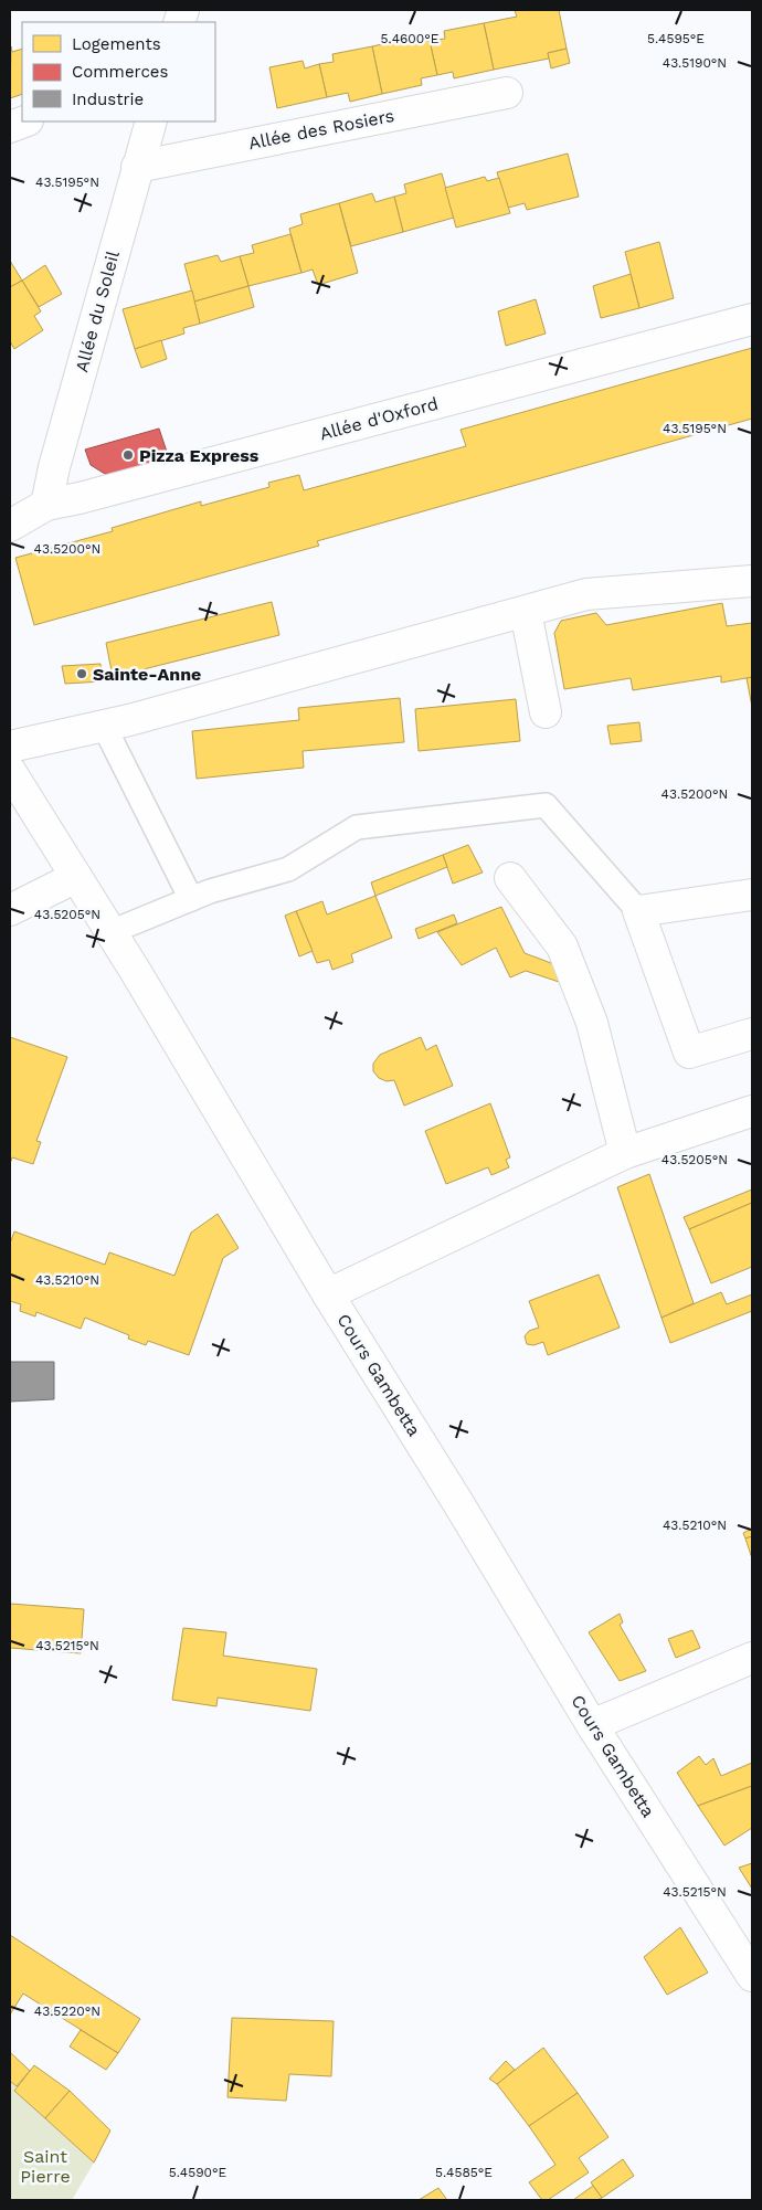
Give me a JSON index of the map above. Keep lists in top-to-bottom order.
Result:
{
  "streets": {
    "street": [
      "Allée des Rosiers",
      "Allée du Soleil",
      "Allée d'Oxford",
      "Cours Gambetta"
    ]
  },
  "crossings": [
    ["Allée des Rosiers", "Allée du Soleil"],
    ["Allée du Soleil", "Allée d'Oxford"]
  ],
  "parks": ["Saint Pierre"],
  "places": ["Pizza Express", "Sainte-Anne"],
  "legend": ["Logements", "Commerces", "Industrie"],
  "coordinates": [
    "5.4600°E",
    "5.4595°E",
    "43.5190°N",
    "43.5195°N",
    "43.5200°N",
    "43.5205°N",
    "43.5210°N",
    "43.5215°N",
    "43.5220°N",
    "5.4590°E",
    "5.4585°E"
  ]
}
